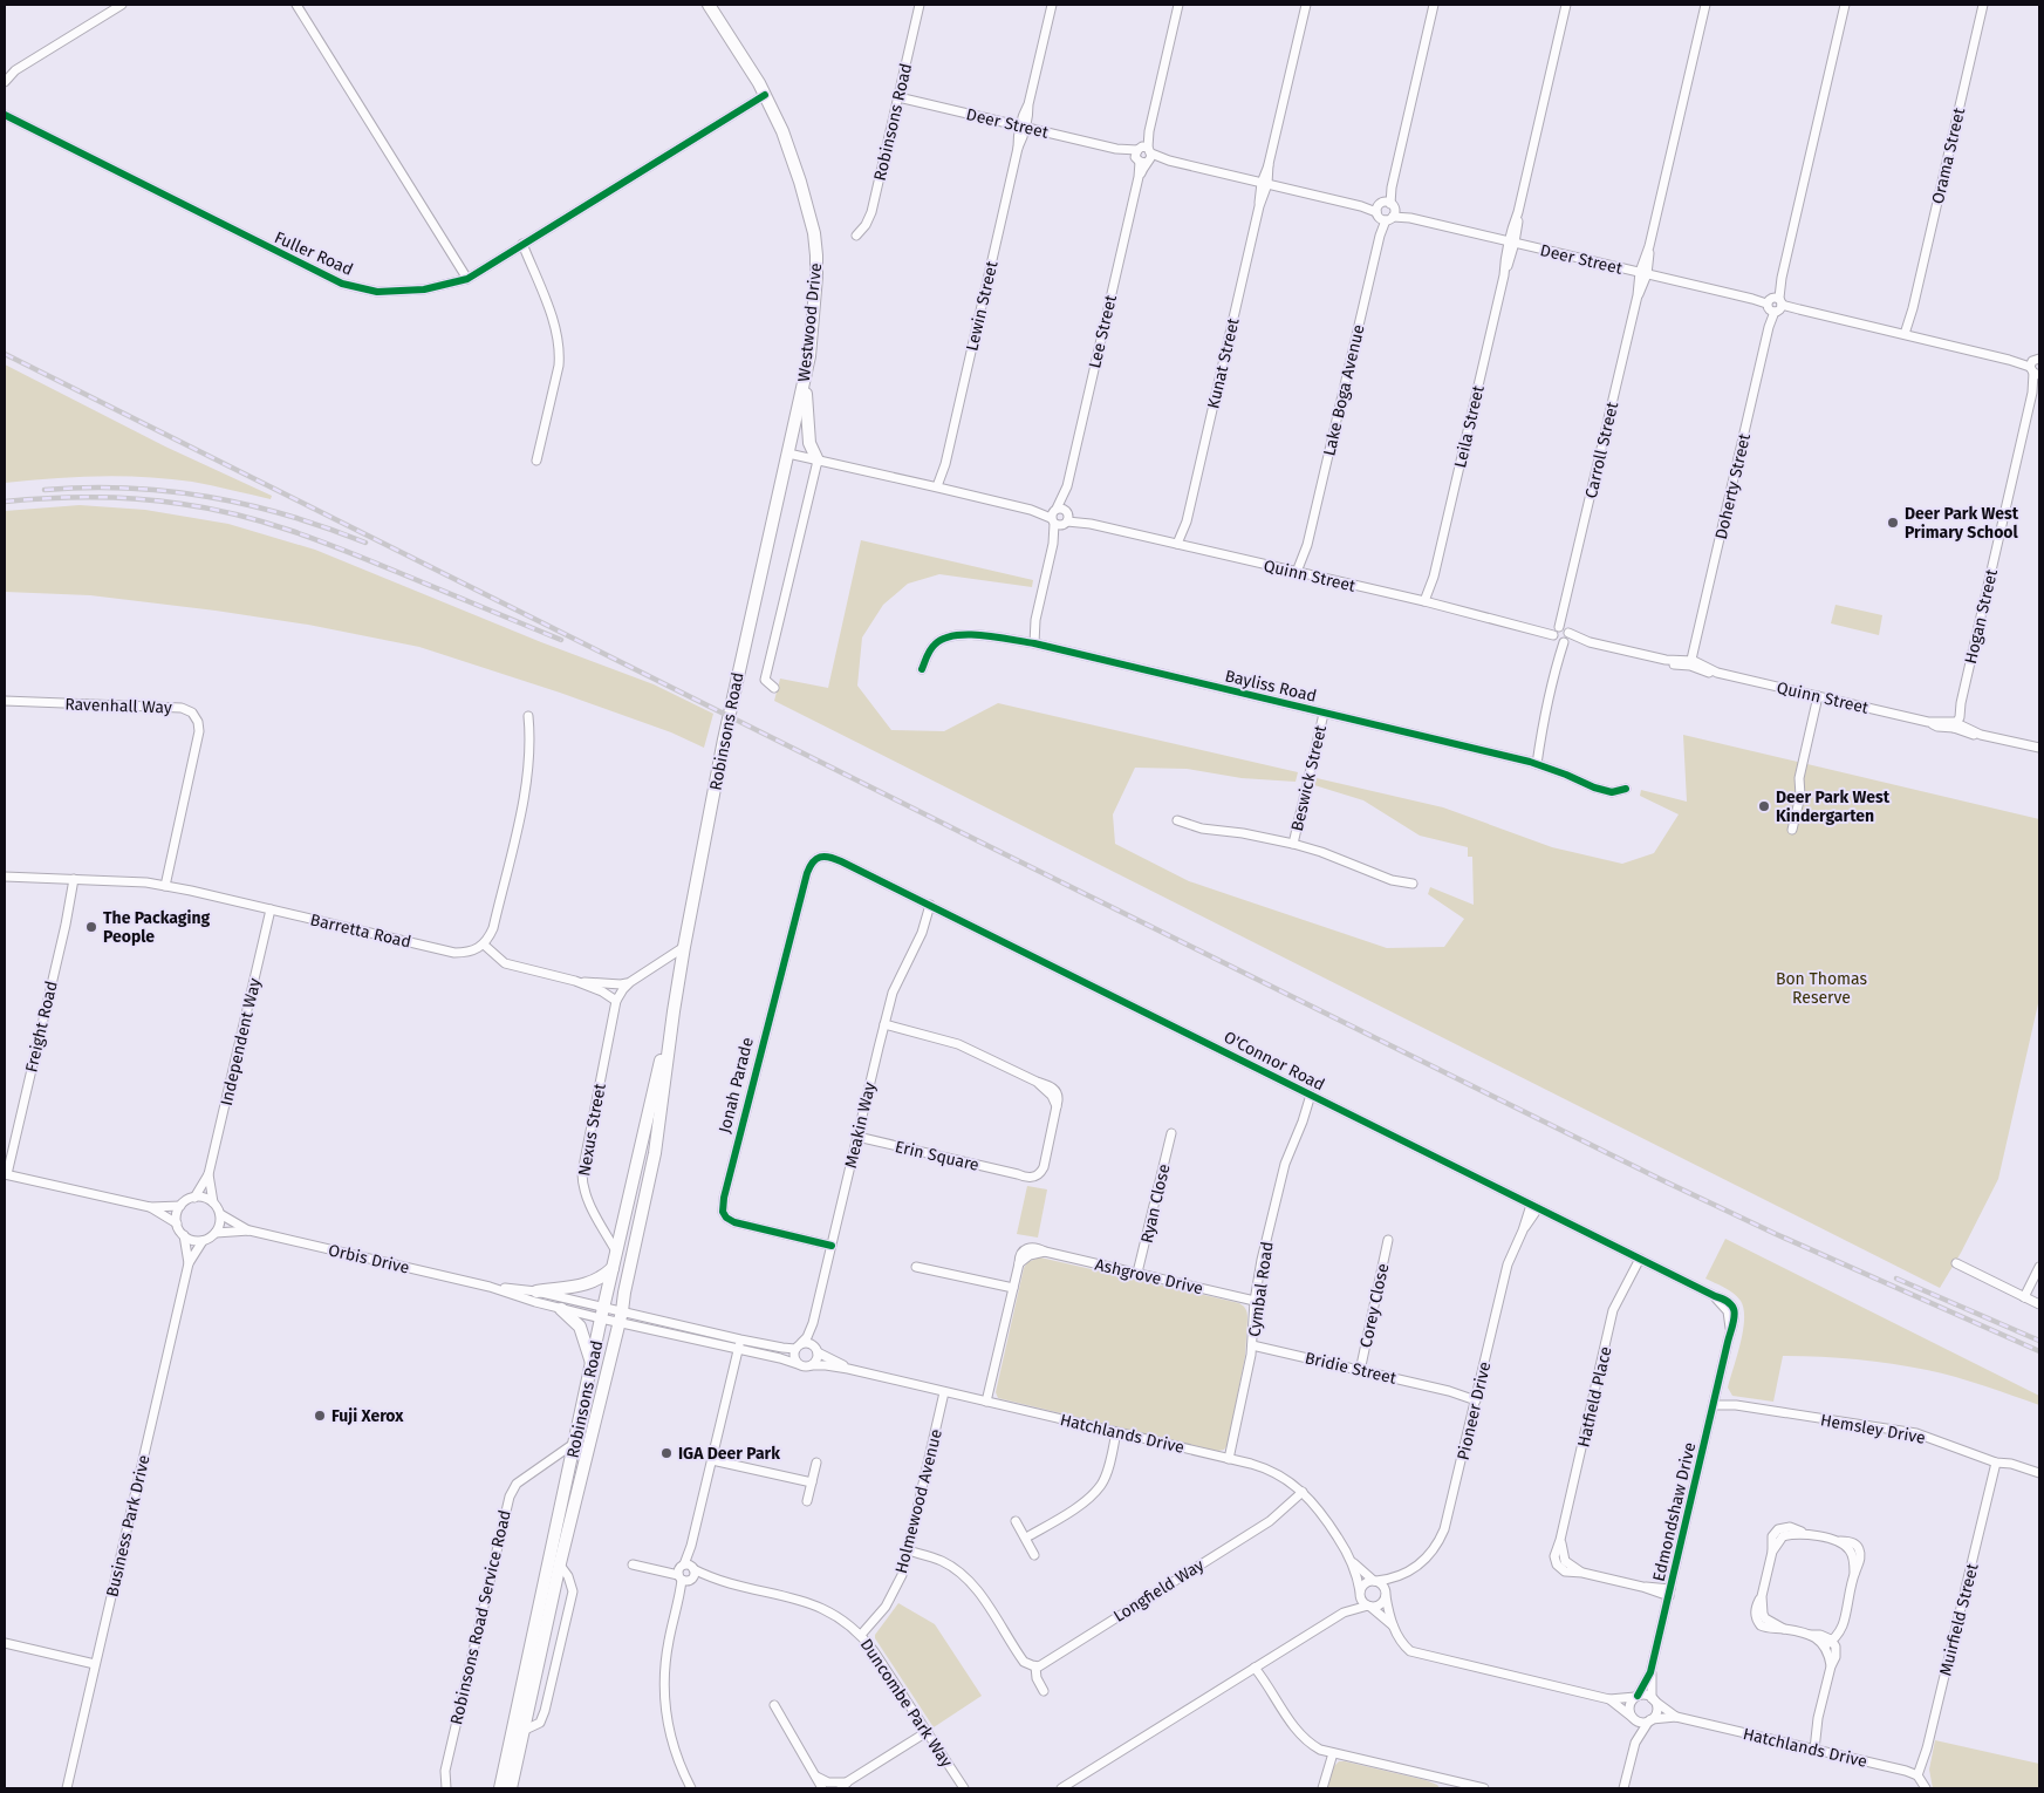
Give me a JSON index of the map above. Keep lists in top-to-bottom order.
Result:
{
  "streets": {
    "main road": ["Robinsons Road", "Westwood Drive"],
    "street": [
      "Deer Street",
      "Orama Street",
      "Fuller Road",
      "Lewin Street",
      "Lee Street",
      "Kunat Street",
      "Lake Boga Avenue",
      "Leila Street",
      "Carroll Street",
      "Doherty Street",
      "Quinn Street",
      "Hogan Street",
      "Bayliss Road",
      "Ravenhall Way",
      "Beswick Street",
      "Barretta Road",
      "Freight Road",
      "Independent Way",
      "O'Connor Road",
      "Jonah Parade",
      "Meakin Way",
      "Nexus Street",
      "Erin Square",
      "Ryan Close",
      "Orbis Drive",
      "Ashgrove Drive",
      "Cymbal Road",
      "Corey Close",
      "Bridie Street",
      "Hatfield Place",
      "Pioneer Drive",
      "Hemsley Drive",
      "Hatchlands Drive",
      "Holmewood Avenue",
      "Edmondshaw Drive",
      "Business Park Drive",
      "Longfield Way",
      "Robinsons Road Service Road",
      "Muirfield Street",
      "Duncombe Park Way"
    ]
  },
  "crossings": [
    ["Robinsons Road", "Deer Street"],
    ["Robinsons Road", "Westwood Drive"],
    ["Robinsons Road", "Quinn Street"],
    ["Robinsons Road", "Nexus Street"],
    ["Robinsons Road", "Orbis Drive"],
    ["Robinsons Road", "Robinsons Road Service Road"],
    ["Deer Street", "Orama Street"],
    ["Deer Street", "Lewin Street"],
    ["Deer Street", "Lee Street"],
    ["Deer Street", "Kunat Street"],
    ["Deer Street", "Lake Boga Avenue"],
    ["Deer Street", "Leila Street"],
    ["Deer Street", "Carroll Street"],
    ["Deer Street", "Doherty Street"],
    ["Deer Street", "Hogan Street"],
    ["Fuller Road", "Westwood Drive"],
    ["Lewin Street", "Quinn Street"],
    ["Westwood Drive", "Quinn Street"],
    ["Lee Street", "Quinn Street"],
    ["Lee Street", "Bayliss Road"],
    ["Kunat Street", "Quinn Street"],
    ["Lake Boga Avenue", "Quinn Street"],
    ["Leila Street", "Quinn Street"],
    ["Carroll Street", "Quinn Street"],
    ["Carroll Street", "Bayliss Road"],
    ["Doherty Street", "Quinn Street"],
    ["Quinn Street", "Hogan Street"],
    ["Bayliss Road", "Beswick Street"],
    ["Ravenhall Way", "Barretta Road"],
    ["Barretta Road", "Freight Road"],
    ["Barretta Road", "Independent Way"],
    ["Independent Way", "Orbis Drive"],
    ["Independent Way", "Business Park Drive"],
    ["O'Connor Road", "Jonah Parade"],
    ["O'Connor Road", "Meakin Way"],
    ["O'Connor Road", "Cymbal Road"],
    ["O'Connor Road", "Hatfield Place"],
    ["O'Connor Road", "Pioneer Drive"],
    ["O'Connor Road", "Edmondshaw Drive"],
    ["Jonah Parade", "Meakin Way"],
    ["Meakin Way", "Erin Square"],
    ["Meakin Way", "Hatchlands Drive"],
    ["Ryan Close", "Ashgrove Drive"],
    ["Orbis Drive", "Business Park Drive"],
    ["Ashgrove Drive", "Cymbal Road"],
    ["Ashgrove Drive", "Hatchlands Drive"],
    ["Cymbal Road", "Bridie Street"],
    ["Cymbal Road", "Hatchlands Drive"],
    ["Corey Close", "Bridie Street"],
    ["Bridie Street", "Pioneer Drive"],
    ["Hatfield Place", "Edmondshaw Drive"],
    ["Pioneer Drive", "Hatchlands Drive"],
    ["Hemsley Drive", "Edmondshaw Drive"],
    ["Hemsley Drive", "Muirfield Street"],
    ["Hatchlands Drive", "Holmewood Avenue"],
    ["Hatchlands Drive", "Edmondshaw Drive"],
    ["Hatchlands Drive", "Longfield Way"],
    ["Hatchlands Drive", "Muirfield Street"],
    ["Holmewood Avenue", "Duncombe Park Way"]
  ],
  "parks": ["Bon Thomas Reserve"],
  "places": [
    "Deer Park West Primary School",
    "Deer Park West Kindergarten",
    "The Packaging People",
    "Fuji Xerox",
    "IGA Deer Park"
  ]
}
